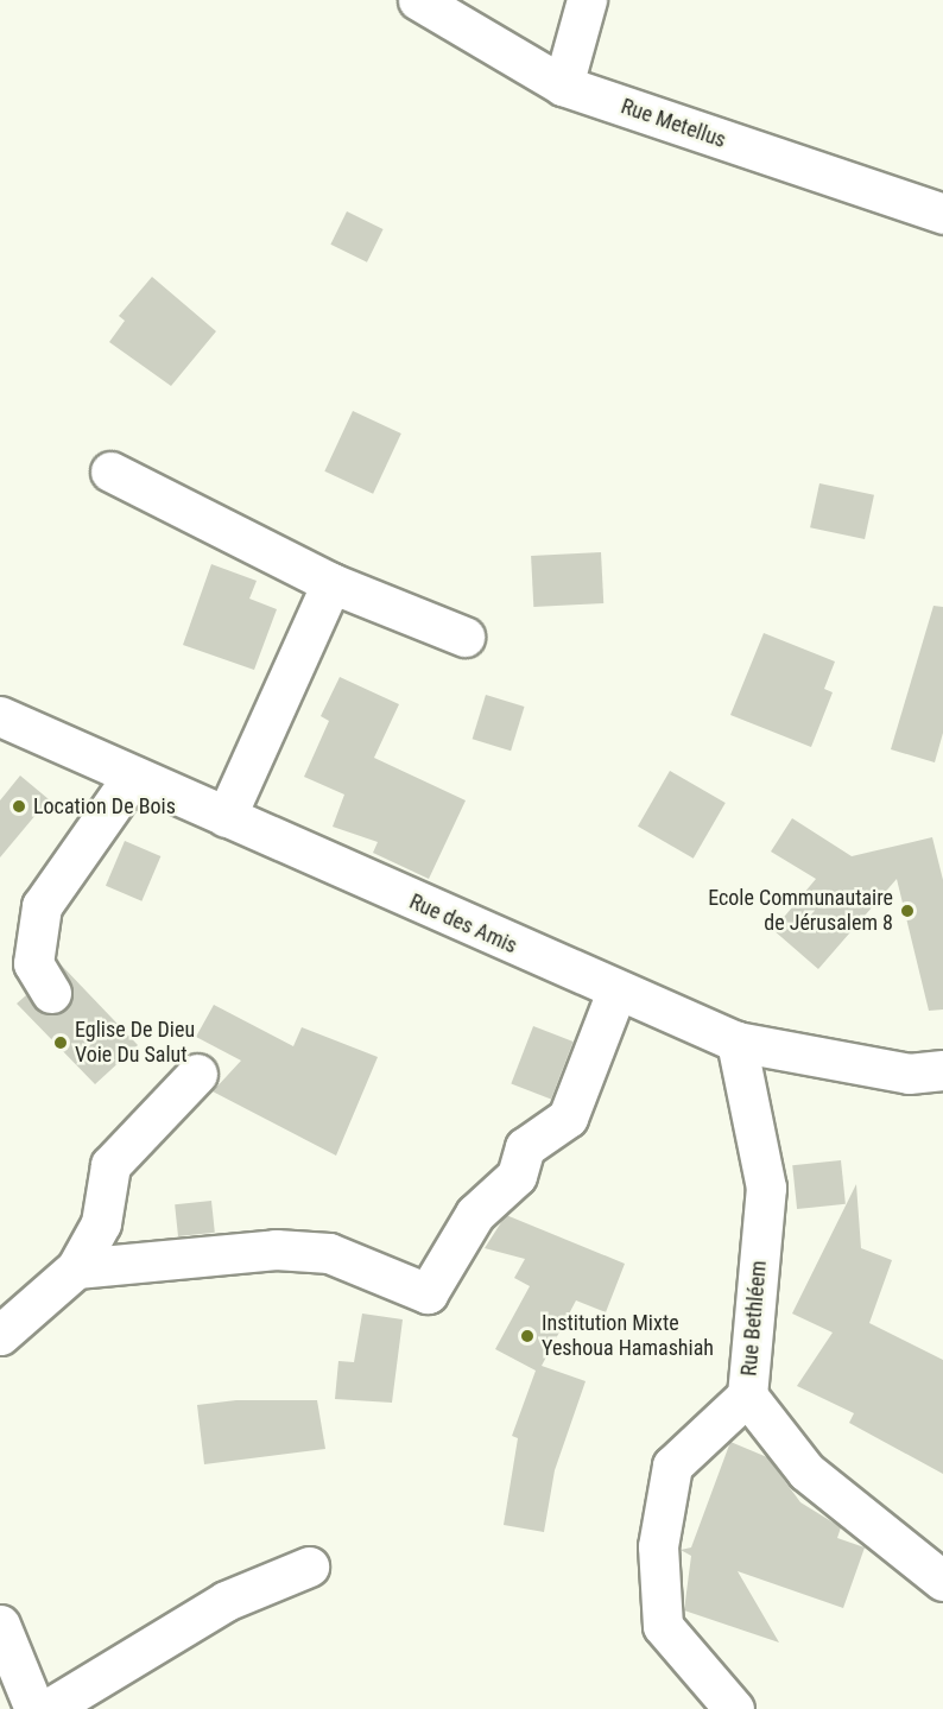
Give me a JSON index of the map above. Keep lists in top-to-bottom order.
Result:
{
  "streets": {
    "street": ["Rue Metellus", "Rue des Amis", "Rue Bethléem"]
  },
  "crossings": [
    ["Rue des Amis", "Rue Bethléem"]
  ],
  "places": [
    "Location De Bois",
    "Ecole Communautaire de Jérusalem 8",
    "Eglise De Dieu Voie Du Salut",
    "Institution Mixte Yeshoua Hamashiah"
  ]
}
